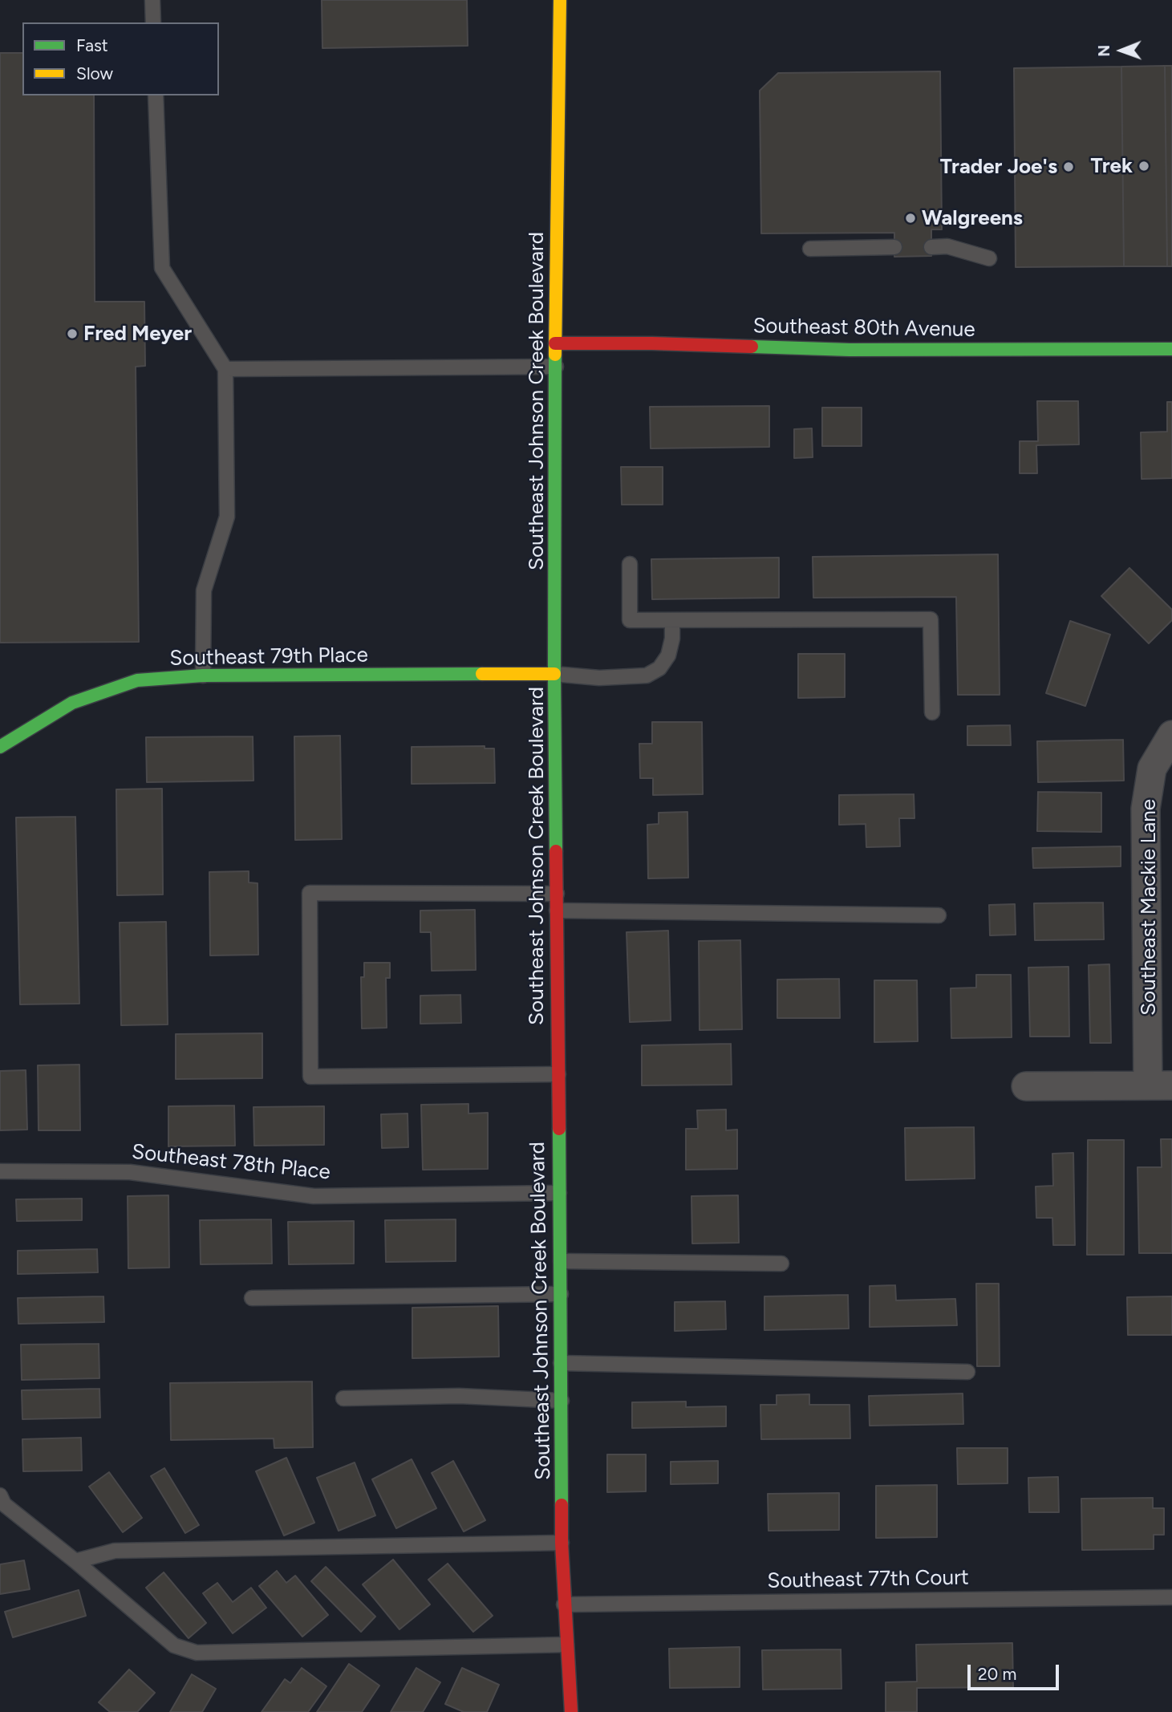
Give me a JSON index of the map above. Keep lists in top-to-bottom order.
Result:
{
  "streets": {
    "main road": ["Southeast 80th Avenue", "Southeast Johnson Creek Boulevard", "Southeast 79th Place"],
    "street": ["Southeast Mackie Lane"],
    "lane": ["Southeast 78th Place", "Southeast 77th Court"]
  },
  "crossings": [
    ["Southeast 80th Avenue", "Southeast Johnson Creek Boulevard"],
    ["Southeast Johnson Creek Boulevard", "Southeast 79th Place"],
    ["Southeast Johnson Creek Boulevard", "Southeast 78th Place"],
    ["Southeast Johnson Creek Boulevard", "Southeast 77th Court"]
  ],
  "places": [
    "Trek",
    "Trader Joe's",
    "Walgreens",
    "Fred Meyer"
  ],
  "legend": ["Fast", "Slow"],
  "scale_bar": "20 m",
  "north": "left"
}
